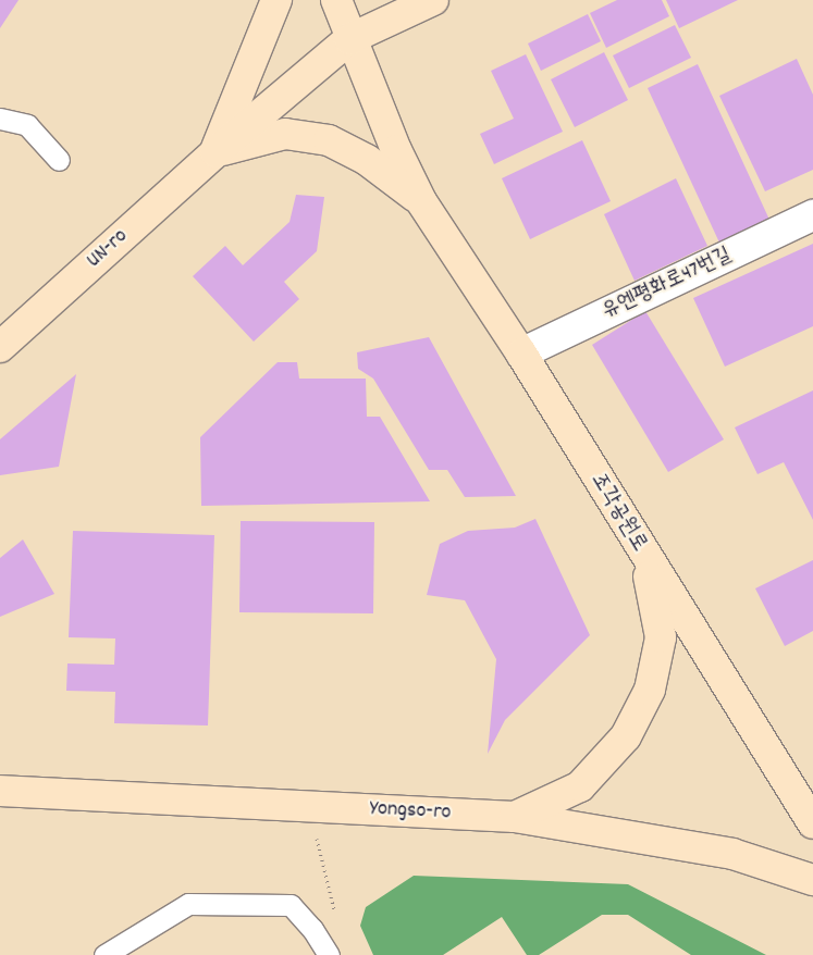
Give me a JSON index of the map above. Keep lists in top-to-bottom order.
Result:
{
  "streets": {
    "main road": ["UN-ro", "조각공원로", "Yongso-ro"],
    "street": ["유엔평화로47번길"]
  },
  "crossings": [
    ["유엔평화로47번길", "조각공원로"]
  ]
}
